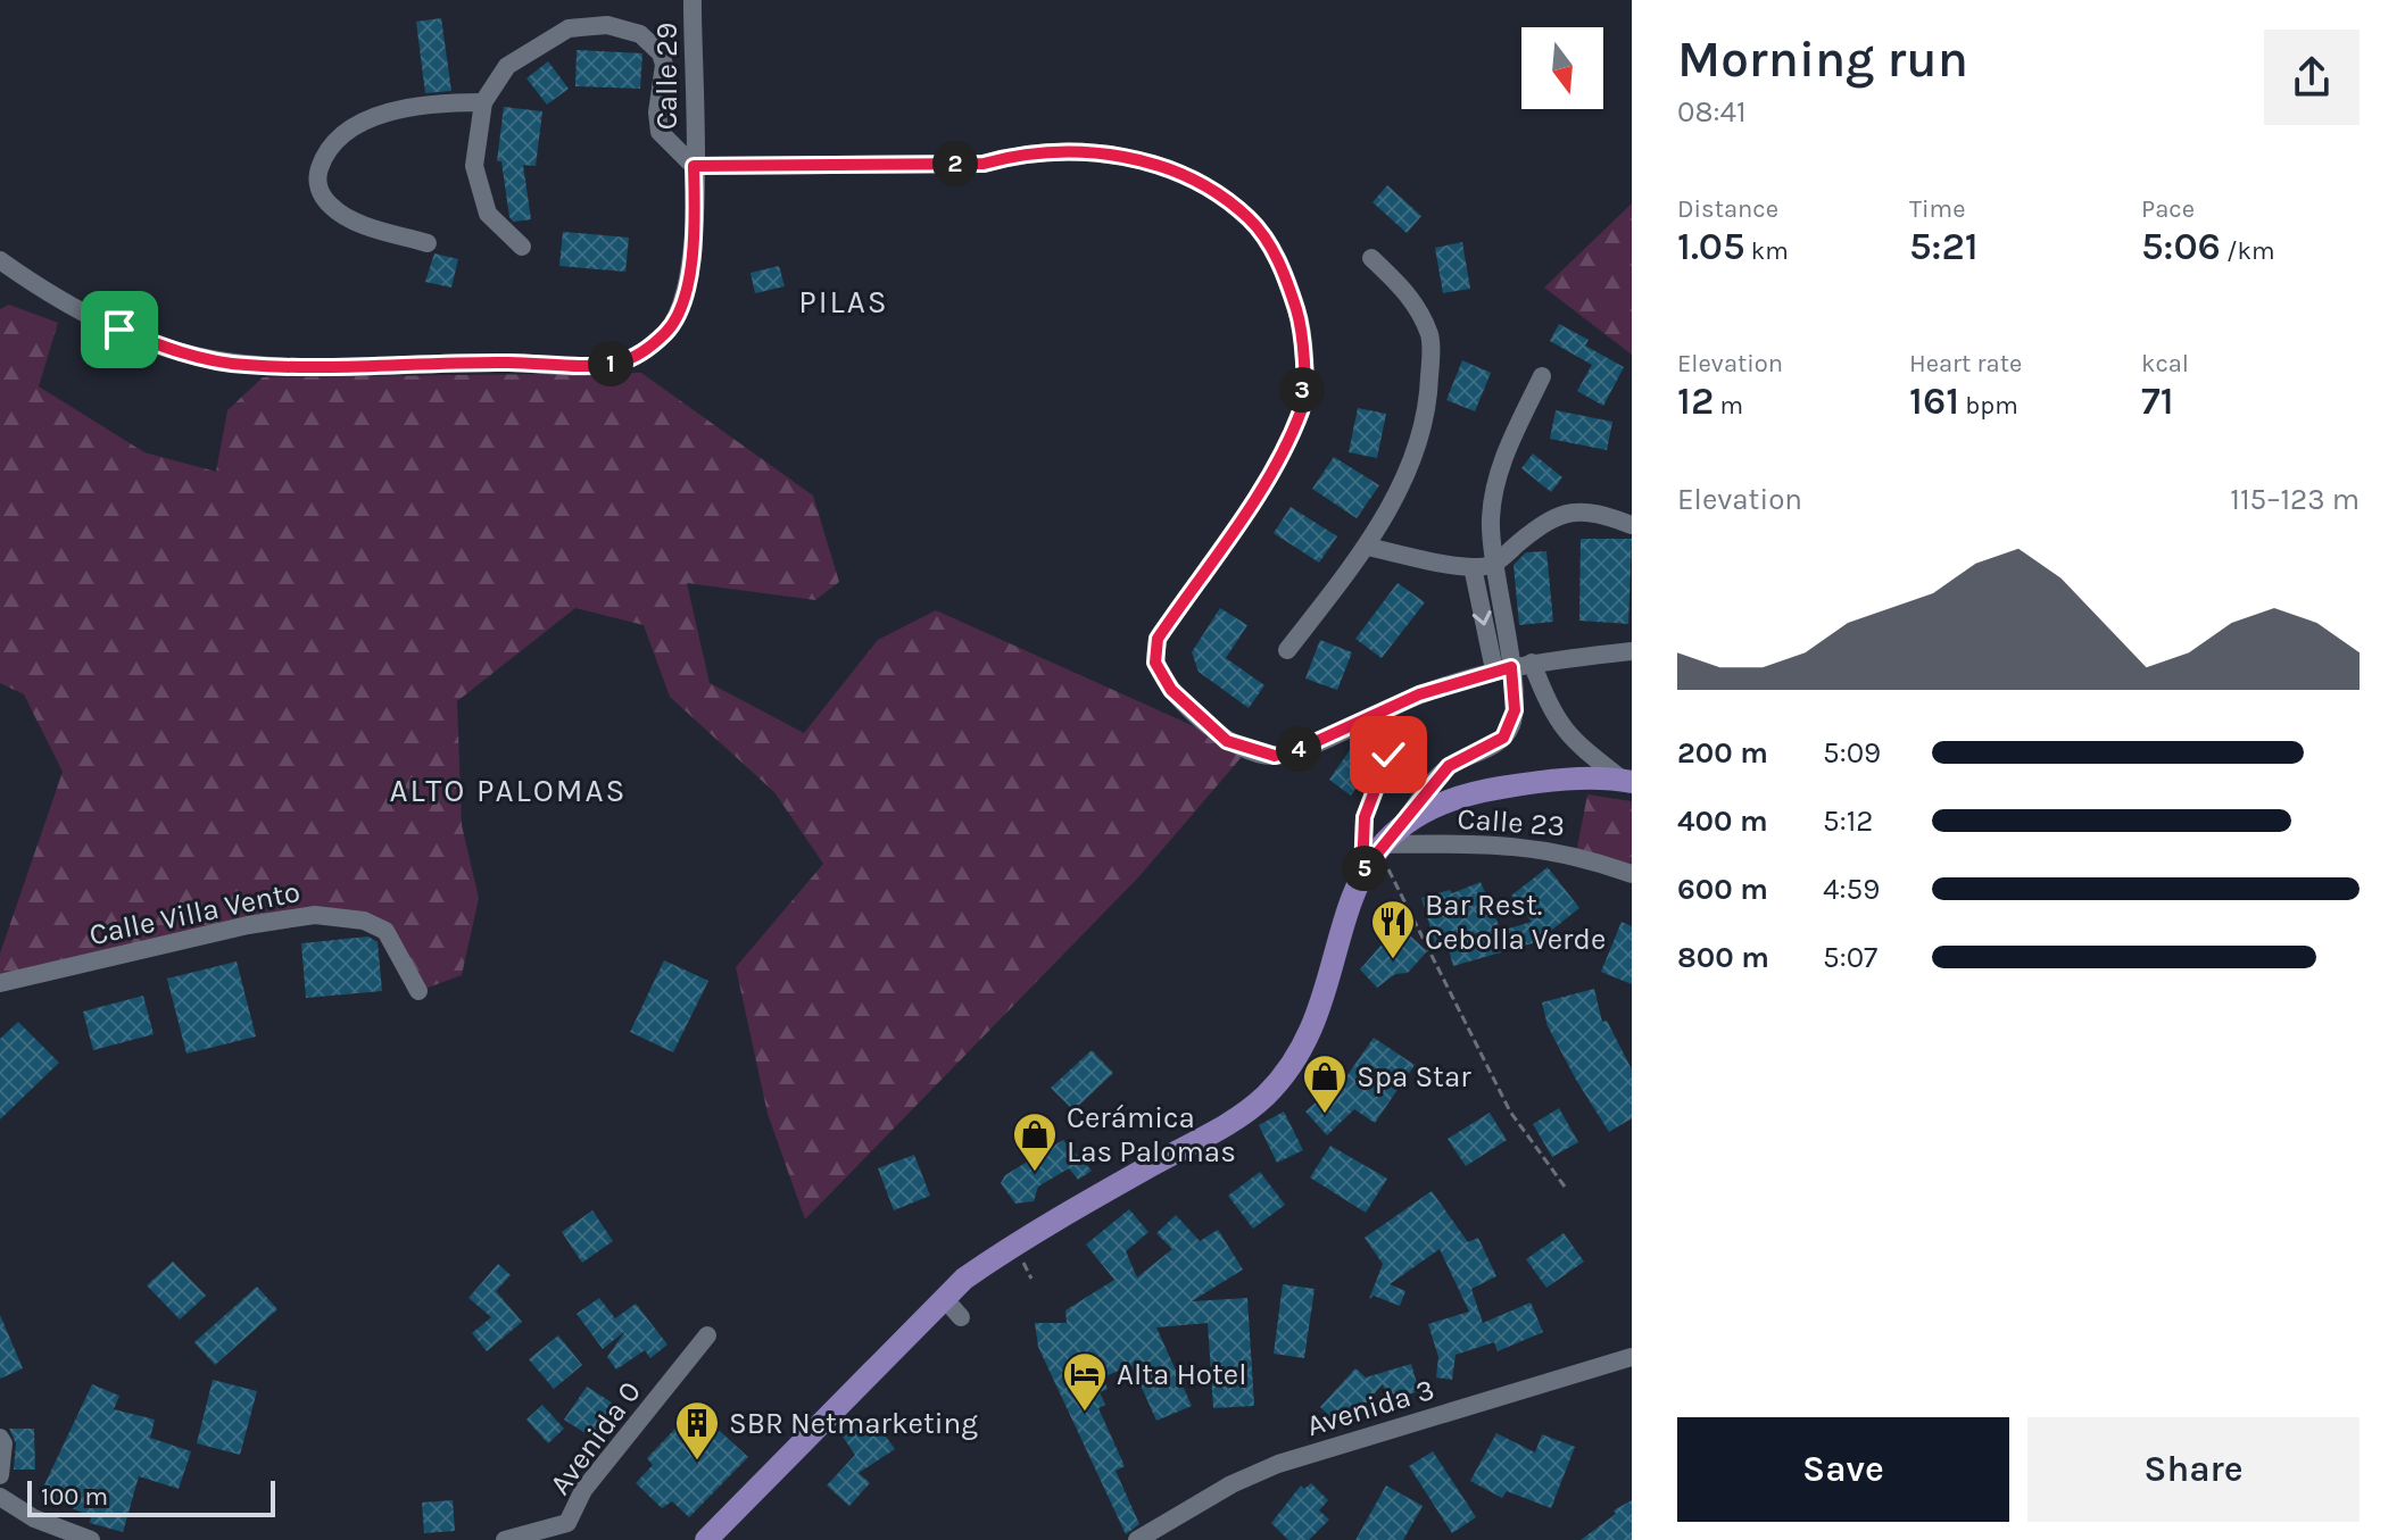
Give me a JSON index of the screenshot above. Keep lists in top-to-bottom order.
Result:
{
  "streets": {
    "street": [
      "Calle 29",
      "Calle 23",
      "Calle Villa Vento",
      "Avenida 3",
      "Avenida 0"
    ]
  },
  "districts": ["PILAS", "ALTO PALOMAS"],
  "places": {
    "restaurant": ["Bar Rest. Cebolla Verde"],
    "shop": ["Spa Star", "Cerámica Las Palomas"],
    "hotel": ["Alta Hotel"],
    "building": ["SBR Netmarketing"]
  },
  "scale_bar": "100 m",
  "north": "bottom",
  "page": {
    "heading": ["Morning run", "08:41"],
    "pins": [
      "2",
      "1",
      "3",
      "4",
      "5"
    ],
    "stats": [
      ["Distance", "1.05 km"],
      ["Time", "5:21"],
      ["Pace", "5:06 /km"],
      ["Elevation", "12 m"],
      ["Heart rate", "161 bpm"],
      ["kcal", "71"]
    ],
    "chart": ["Elevation", "115–123 m"],
    "list": [
      {
        "name": "200 m",
        "note": "5:09"
      },
      {
        "name": "400 m",
        "note": "5:12"
      },
      {
        "name": "600 m",
        "note": "4:59"
      },
      {
        "name": "800 m",
        "note": "5:07"
      }
    ],
    "buttons": ["Save", "Share"],
    "scale": "100 m"
  }
}
